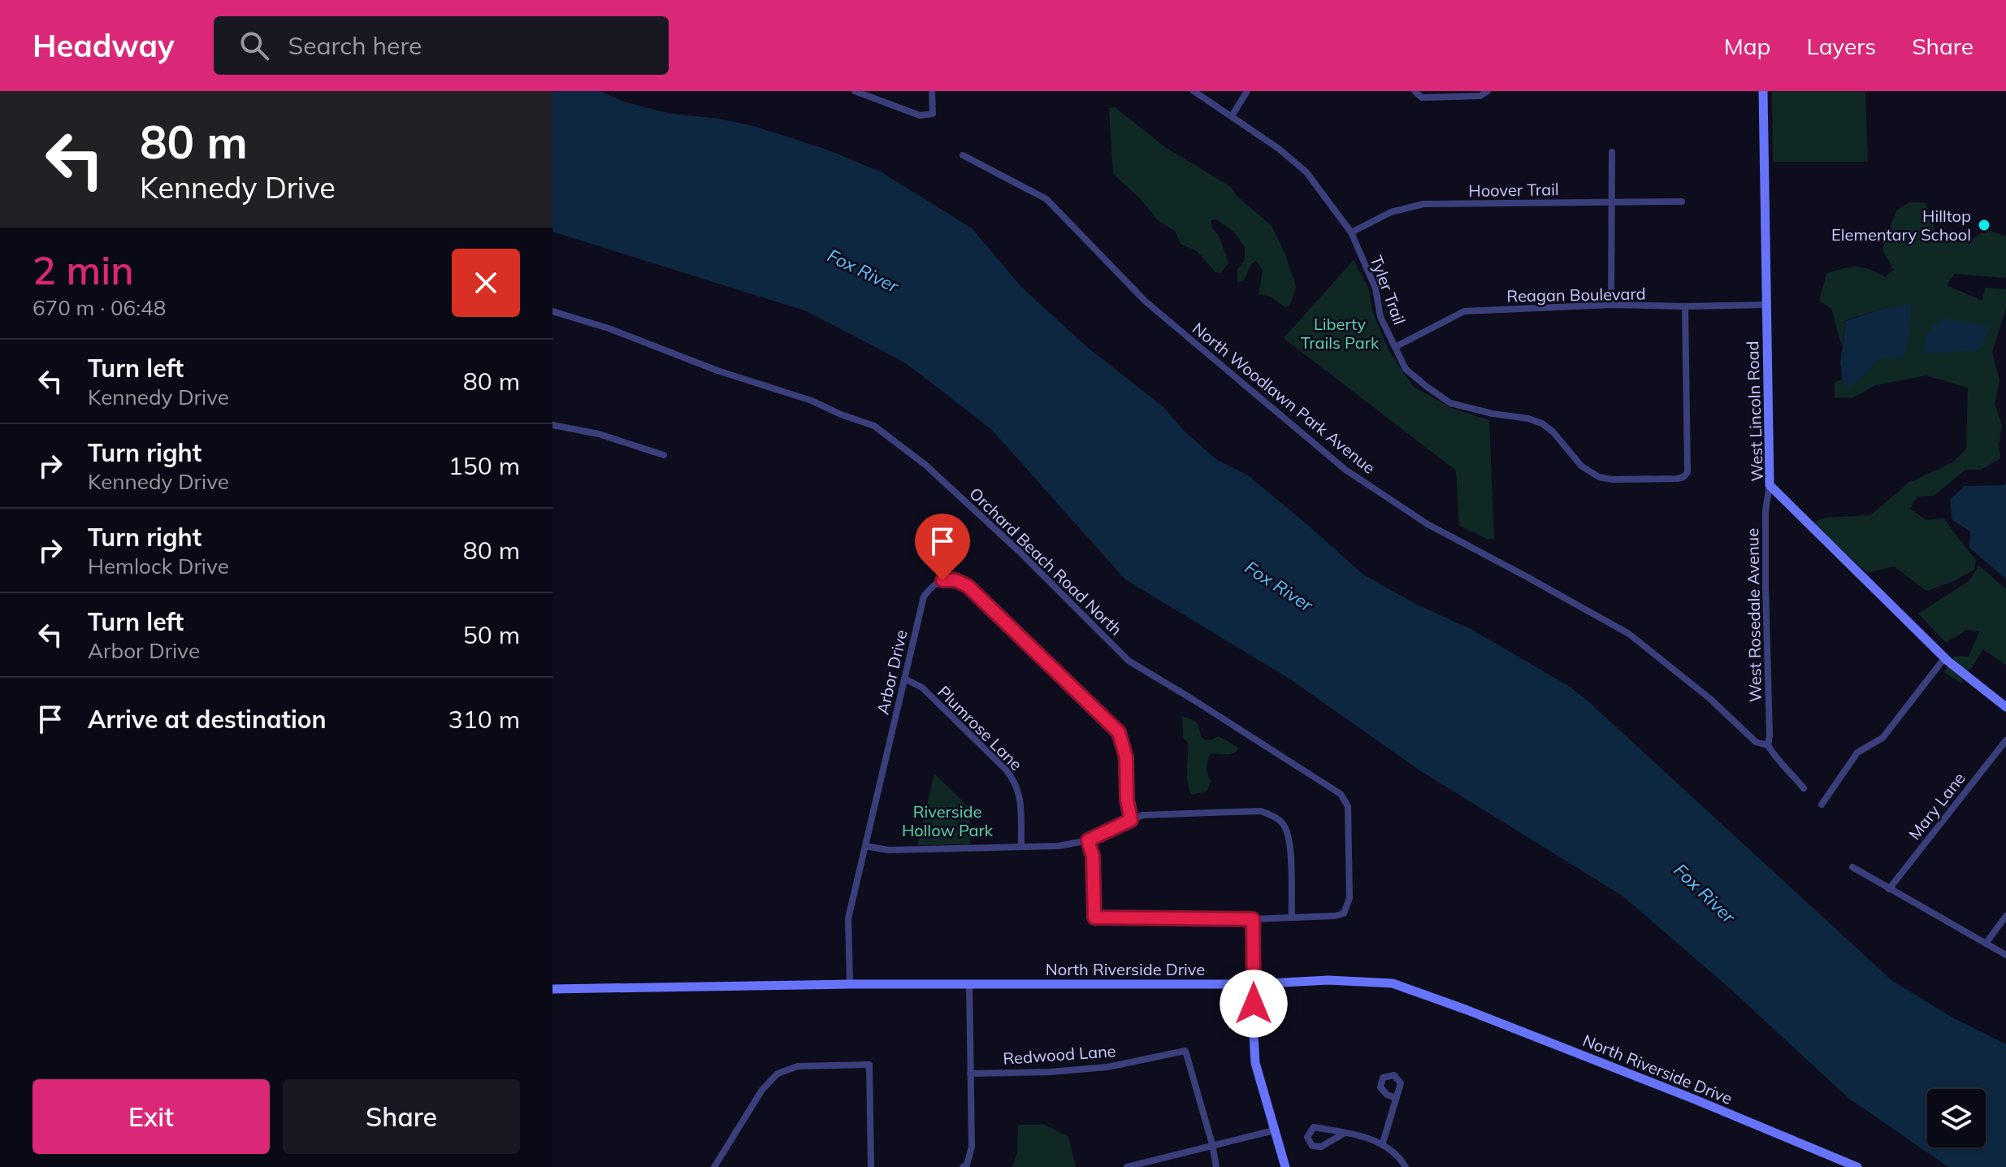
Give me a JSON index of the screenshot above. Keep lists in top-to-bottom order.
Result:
{
  "streets": {
    "street": [
      "Hoover Trail",
      "Tyler Trail",
      "Reagan Boulevard",
      "North Woodlawn Park Avenue",
      "West Lincoln Road",
      "Orchard Beach Road North",
      "West Rosedale Avenue",
      "Arbor Drive",
      "Plumrose Lane",
      "Mary Lane",
      "North Riverside Drive",
      "Redwood Lane"
    ]
  },
  "crossings": [
    ["Hoover Trail", "Tyler Trail"],
    ["Tyler Trail", "Reagan Boulevard"],
    ["Reagan Boulevard", "West Lincoln Road"],
    ["North Woodlawn Park Avenue", "West Rosedale Avenue"],
    ["West Lincoln Road", "West Rosedale Avenue"],
    ["Arbor Drive", "Plumrose Lane"],
    ["Arbor Drive", "North Riverside Drive"]
  ],
  "water": ["Fox River"],
  "parks": ["Liberty Trails Park", "Riverside Hollow Park"],
  "places": ["Hilltop Elementary School"],
  "page": {
    "header": "Headway",
    "search": "Search here",
    "nav": ["Map", "Layers", "Share"],
    "turn": ["80 m", "Kennedy Drive"],
    "heading": ["2 min", "670 m · 06:48"],
    "list": [
      {
        "name": "Turn left",
        "note": "Kennedy Drive",
        "value": "80 m"
      },
      {
        "name": "Turn right",
        "note": "Kennedy Drive",
        "value": "150 m"
      },
      {
        "name": "Turn right",
        "note": "Hemlock Drive",
        "value": "80 m"
      },
      {
        "name": "Turn left",
        "note": "Arbor Drive",
        "value": "50 m"
      },
      {
        "name": "Arrive at destination",
        "value": "310 m"
      }
    ],
    "buttons": ["Exit", "Share"]
  }
}
